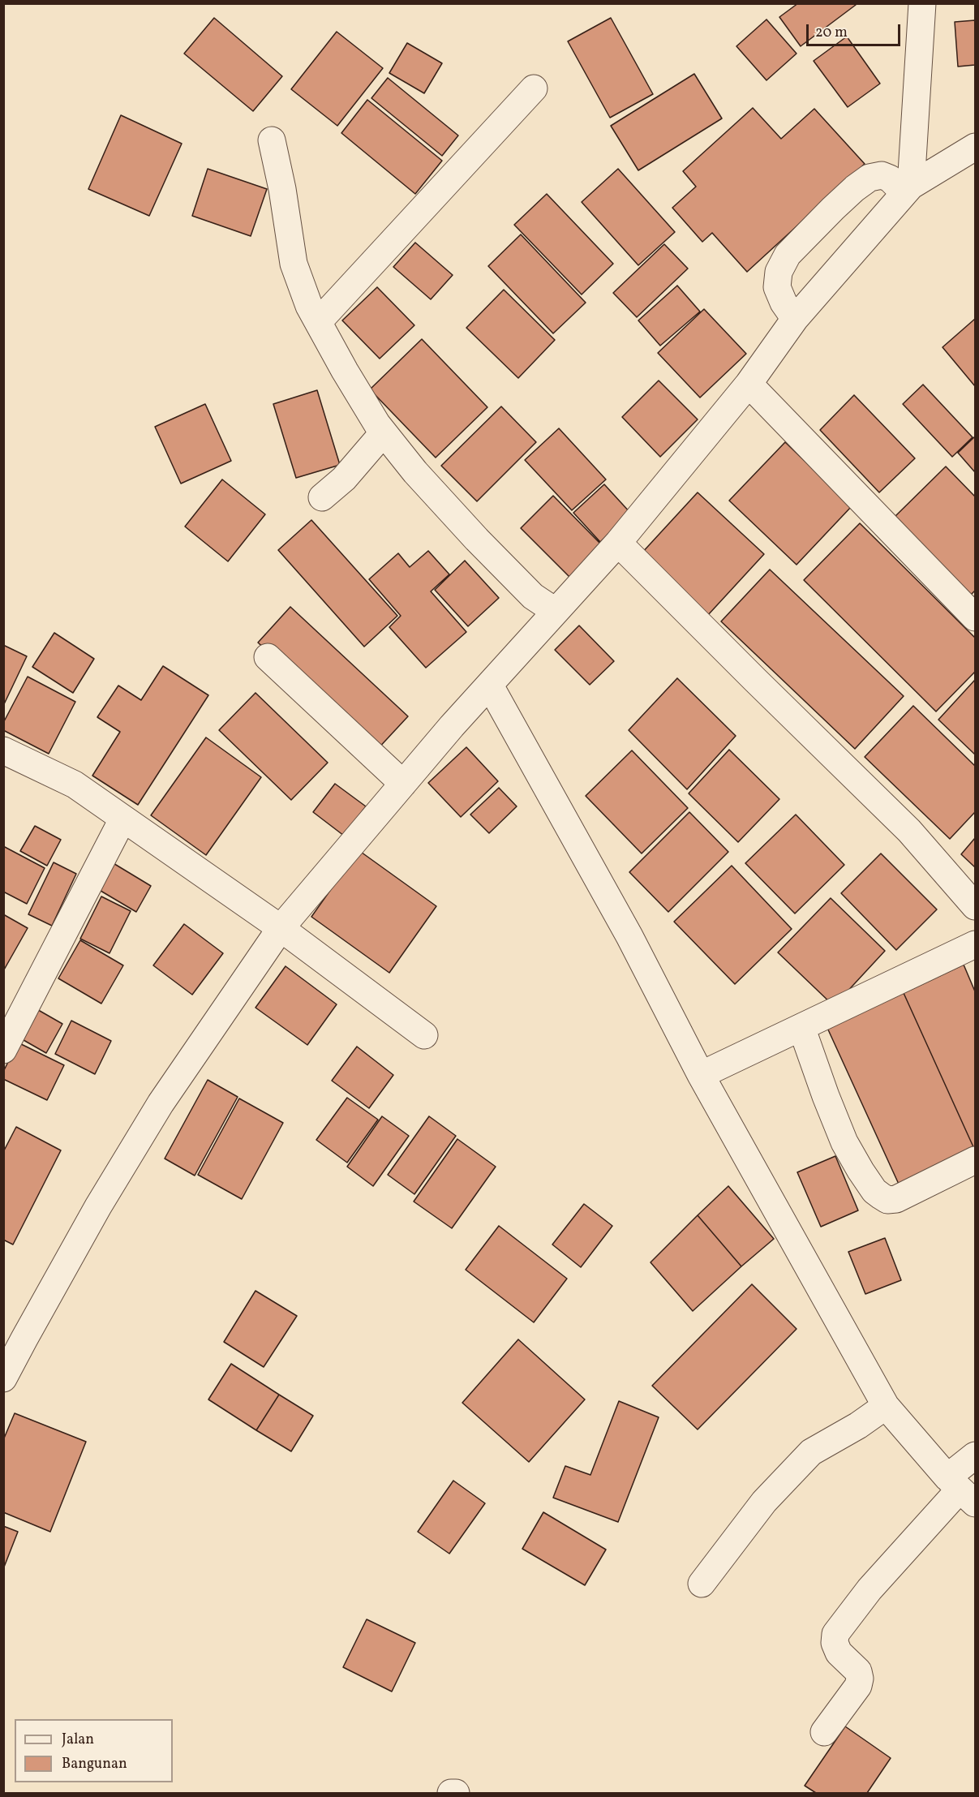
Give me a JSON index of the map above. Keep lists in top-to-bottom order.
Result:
{
  "legend": ["Jalan", "Bangunan"],
  "scale_bar": "20 m"
}
